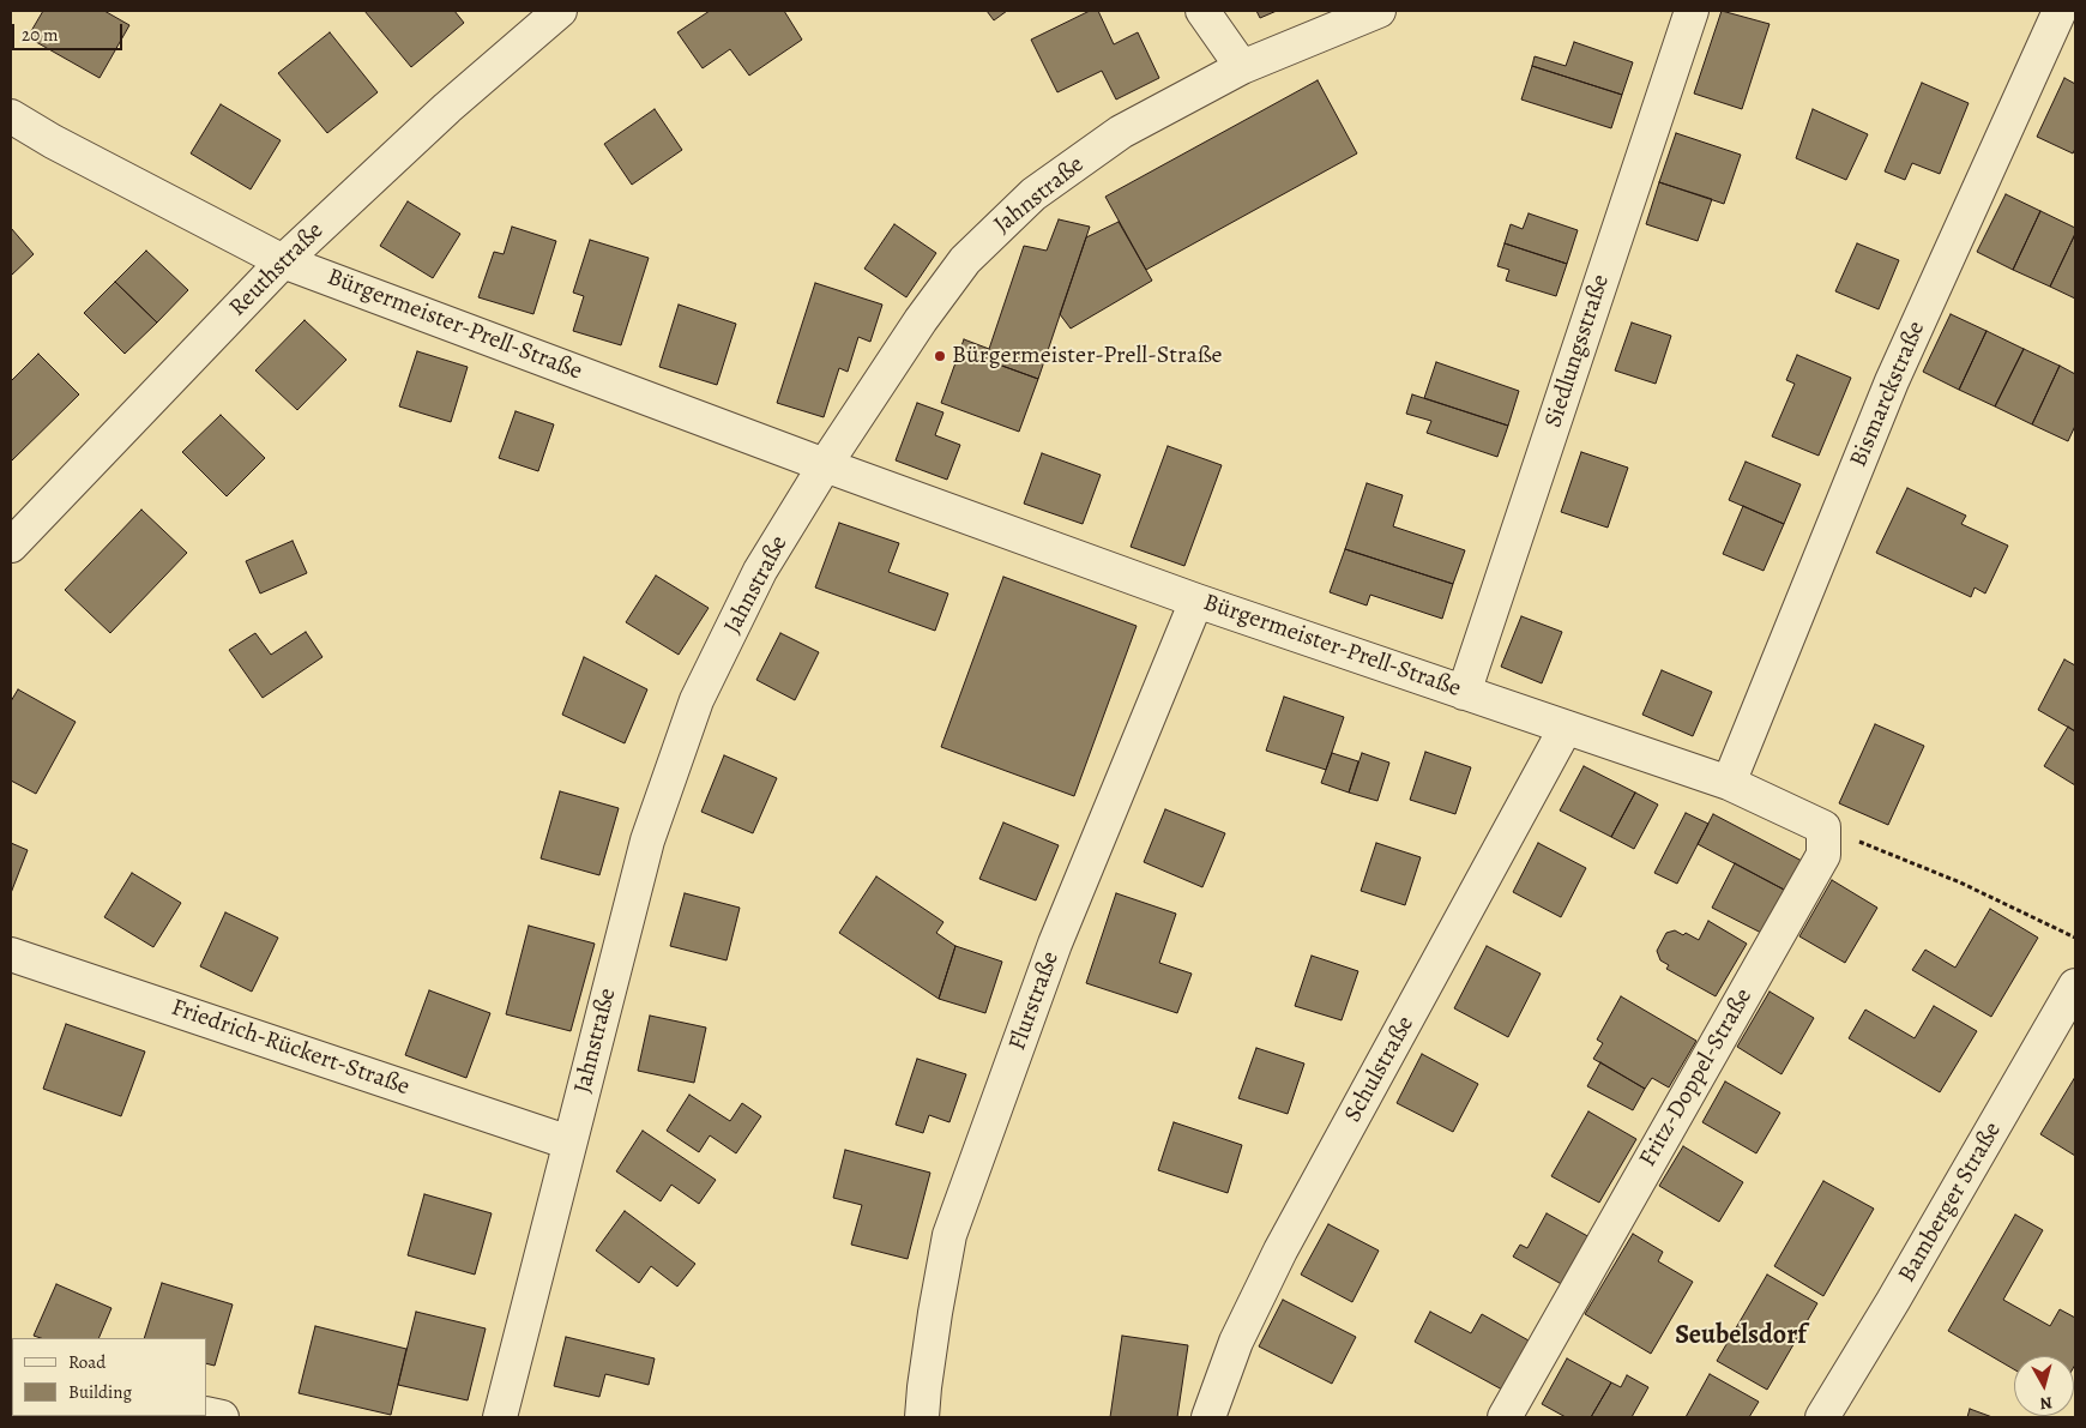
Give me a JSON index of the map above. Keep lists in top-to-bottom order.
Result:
{
  "streets": {
    "street": [
      "Jahnstraße",
      "Reuthstraße",
      "Bürgermeister-Prell-Straße",
      "Siedlungsstraße",
      "Bismarckstraße",
      "Flurstraße",
      "Friedrich-Rückert-Straße",
      "Schulstraße",
      "Fritz-Doppel-Straße",
      "Bamberger Straße"
    ]
  },
  "crossings": [
    ["Jahnstraße", "Bürgermeister-Prell-Straße"],
    ["Jahnstraße", "Friedrich-Rückert-Straße"],
    ["Reuthstraße", "Bürgermeister-Prell-Straße"],
    ["Bürgermeister-Prell-Straße", "Siedlungsstraße"],
    ["Bürgermeister-Prell-Straße", "Bismarckstraße"],
    ["Bürgermeister-Prell-Straße", "Flurstraße"],
    ["Bürgermeister-Prell-Straße", "Schulstraße"]
  ],
  "districts": ["Seubelsdorf"],
  "places": ["Bürgermeister-Prell-Straße"],
  "legend": ["Road", "Building"],
  "scale_bar": "20 m",
  "north": "bottom"
}
